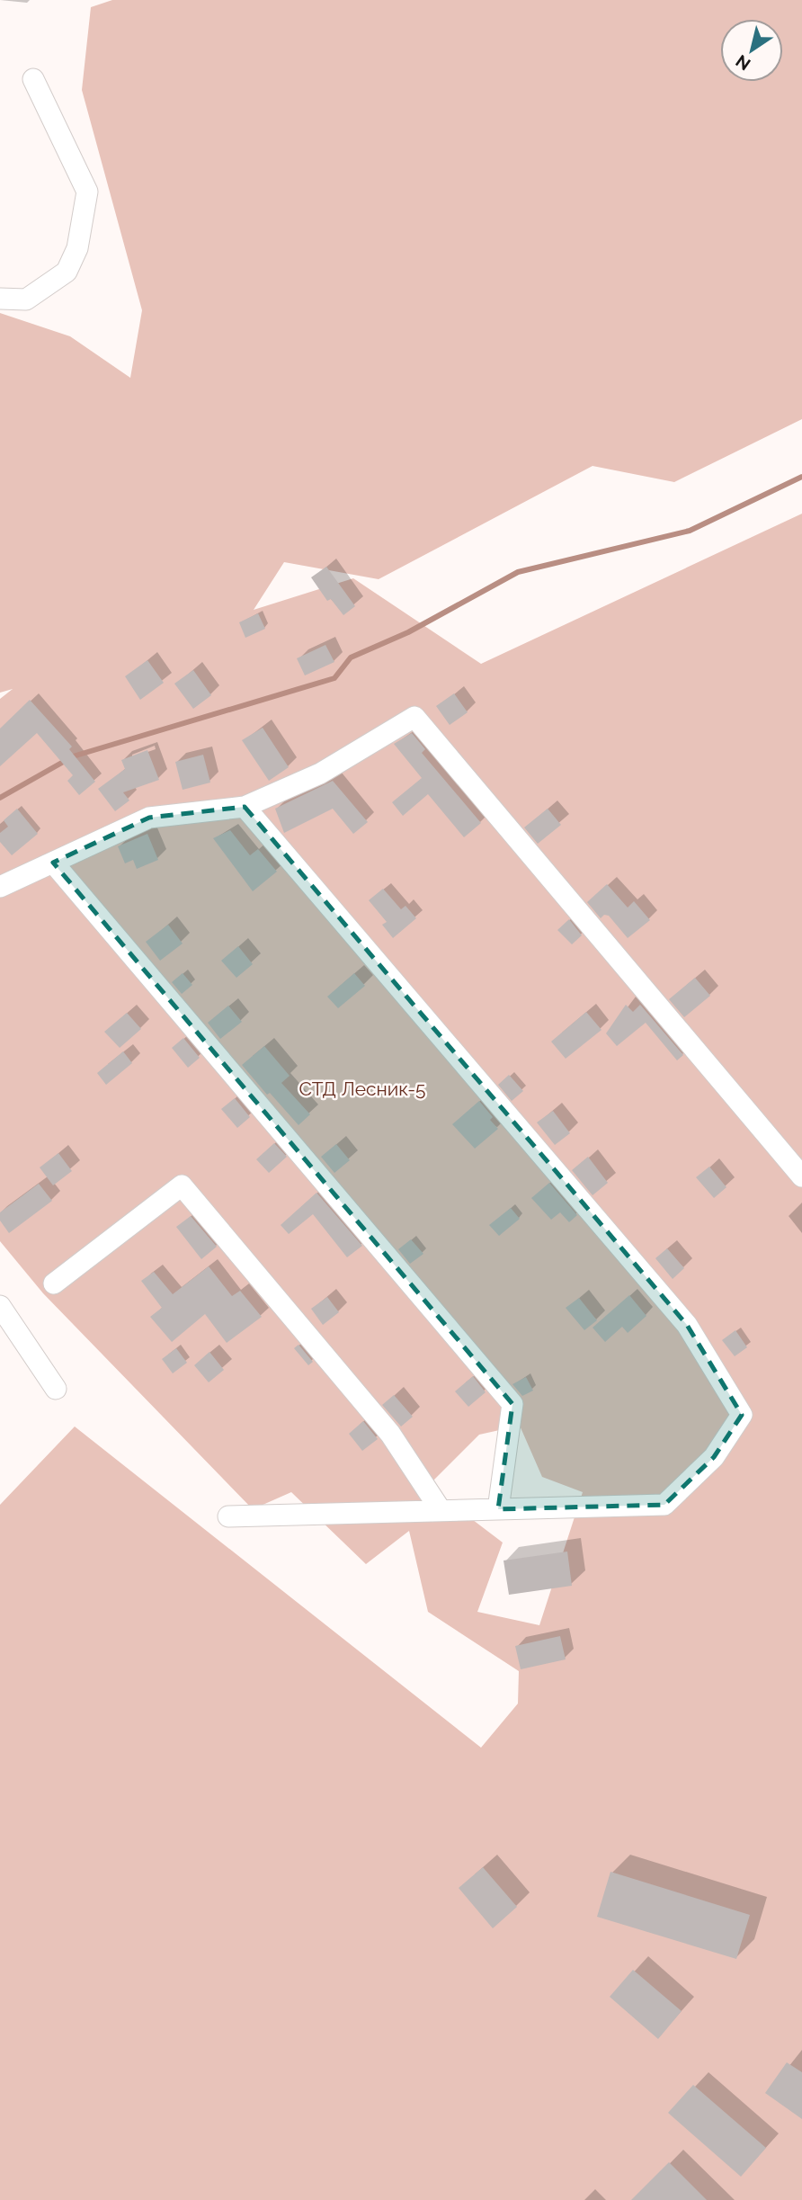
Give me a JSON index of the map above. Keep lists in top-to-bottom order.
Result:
{
  "parks": ["СТД Лесник-5"],
  "north": "bottom left"
}
